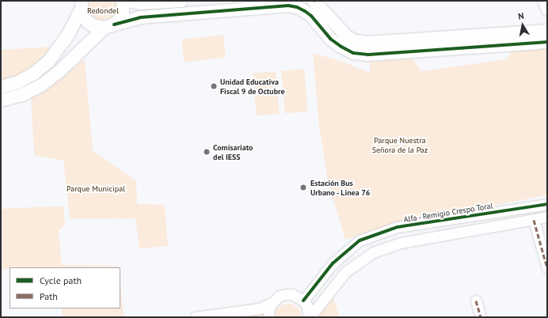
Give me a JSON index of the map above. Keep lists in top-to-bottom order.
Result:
{
  "streets": {
    "street": ["Alfa - Remigio Crespo Toral"]
  },
  "parks": ["Redondel", "Parque Nuestra Señora de la Paz", "Parque Municipal"],
  "places": ["Unidad Educativa Fiscal 9 de Octubre", "Comisariato del IESS", "Estación Bus Urbano - Linea 76"],
  "legend": ["Cycle path", "Path"],
  "north": "top"
}
